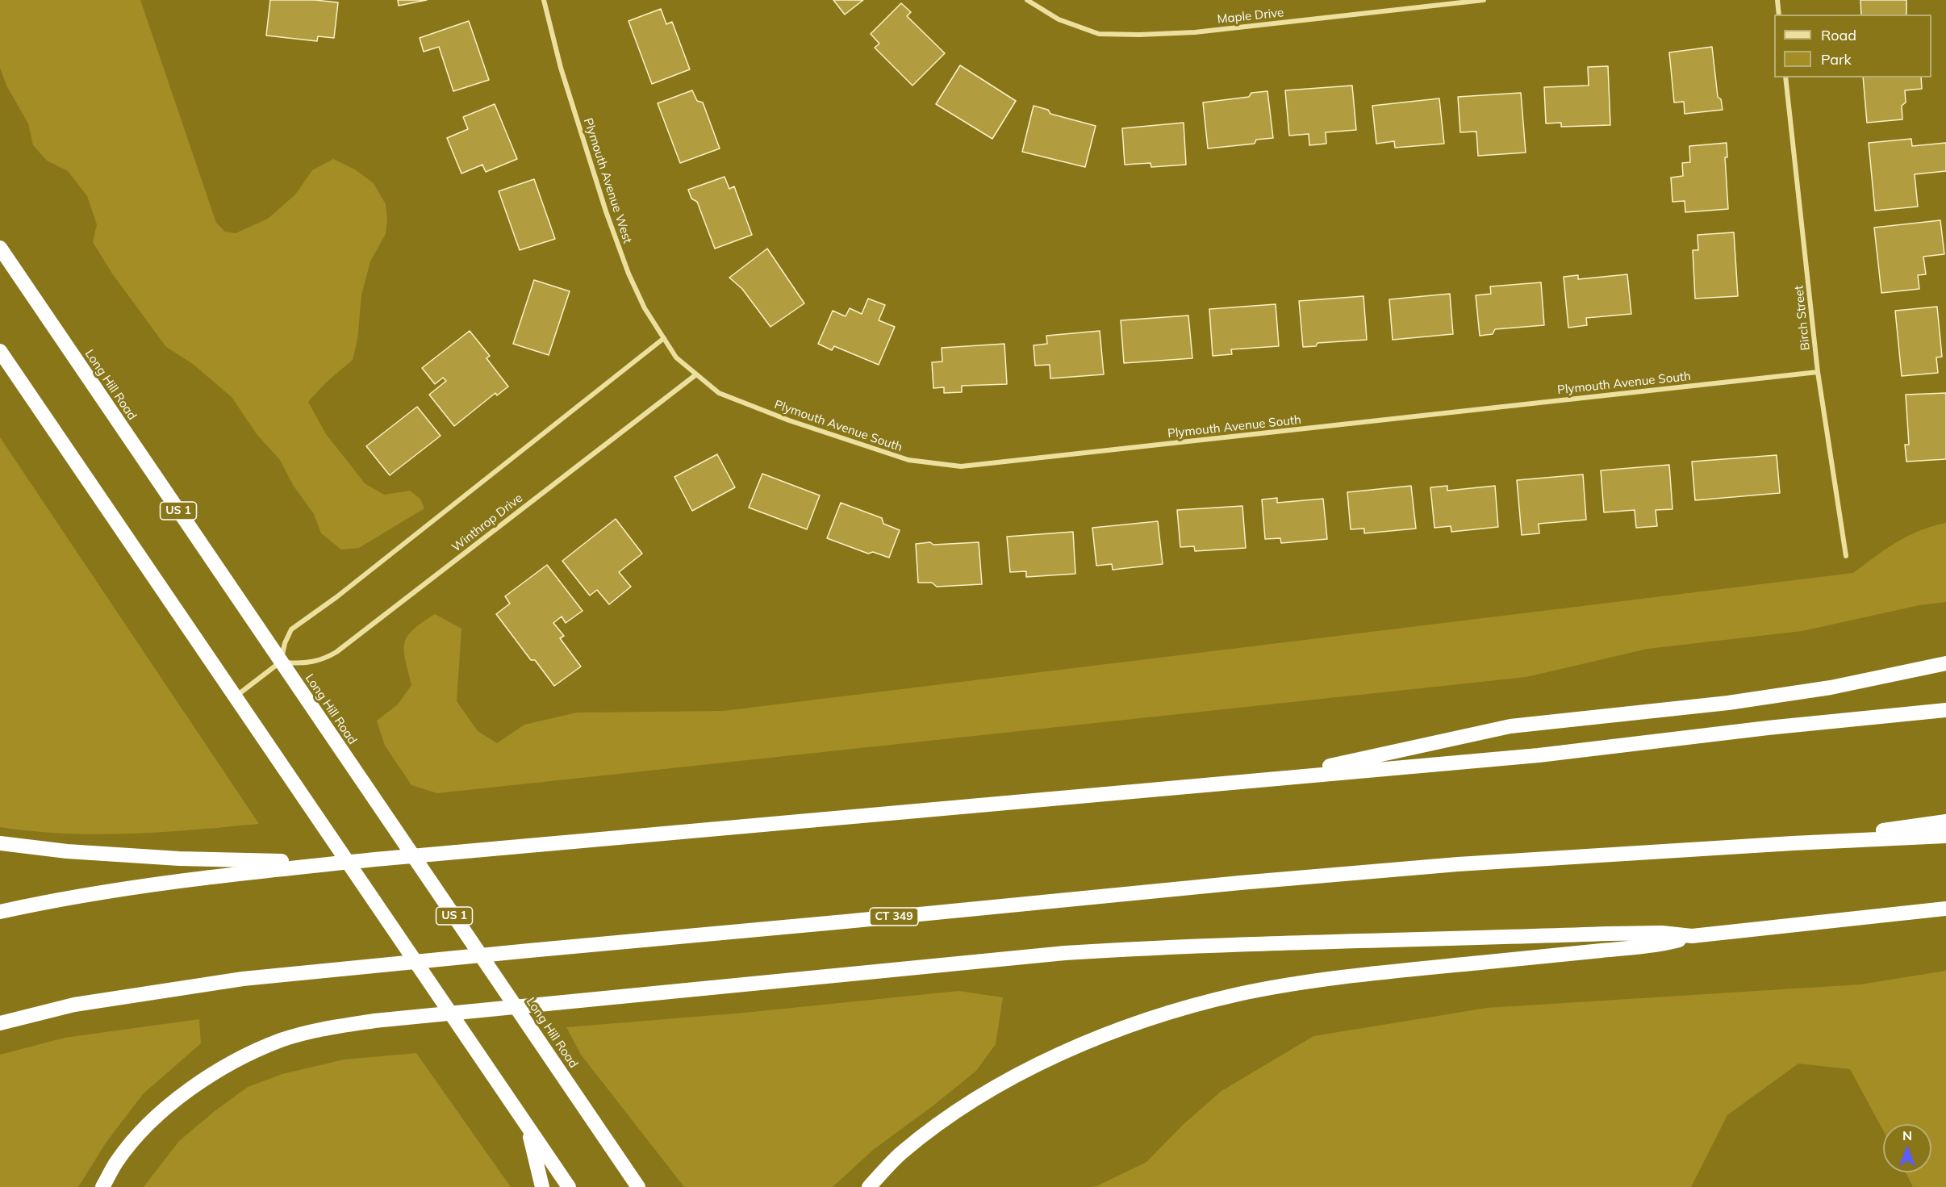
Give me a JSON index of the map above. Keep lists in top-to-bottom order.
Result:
{
  "streets": {
    "highway": ["Long Hill Road", "US 1", "CT 349"],
    "street": [
      "Maple Drive",
      "Plymouth Avenue West",
      "Birch Street",
      "Plymouth Avenue South",
      "Winthrop Drive"
    ]
  },
  "crossings": [
    ["Plymouth Avenue West", "Plymouth Avenue South"],
    ["Birch Street", "Plymouth Avenue South"],
    ["Plymouth Avenue South", "Winthrop Drive"],
    ["Long Hill Road", "Winthrop Drive"]
  ],
  "legend": ["Road", "Park"],
  "north": "top"
}
